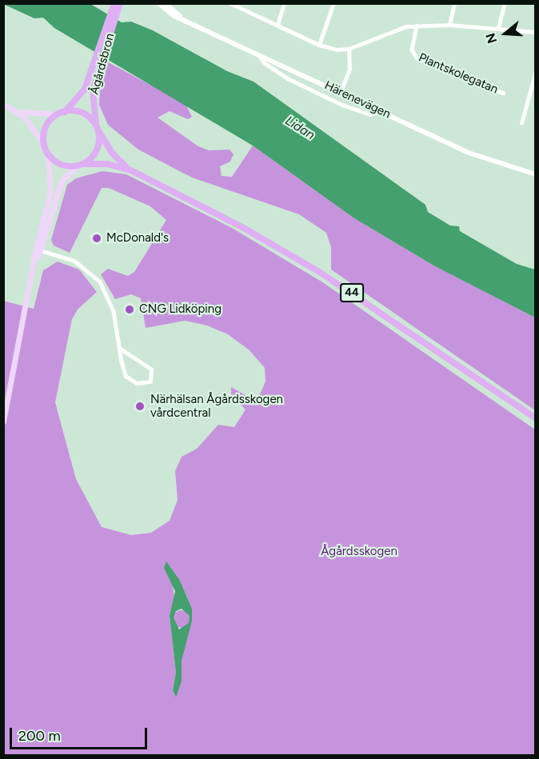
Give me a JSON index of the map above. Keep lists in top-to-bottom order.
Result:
{
  "streets": {
    "main road": ["Ågårdsbron", "44"],
    "street": ["Plantskolegatan", "Härenevägen"]
  },
  "crossings": [
    ["Ågårdsbron", "44"]
  ],
  "water": ["Lidan"],
  "parks": ["Ågårdsskogen"],
  "places": ["McDonald's", "CNG Lidköping", "Närhälsan Ågårdsskogen vårdcentral"],
  "scale_bar": "200 m",
  "north": "left"
}
